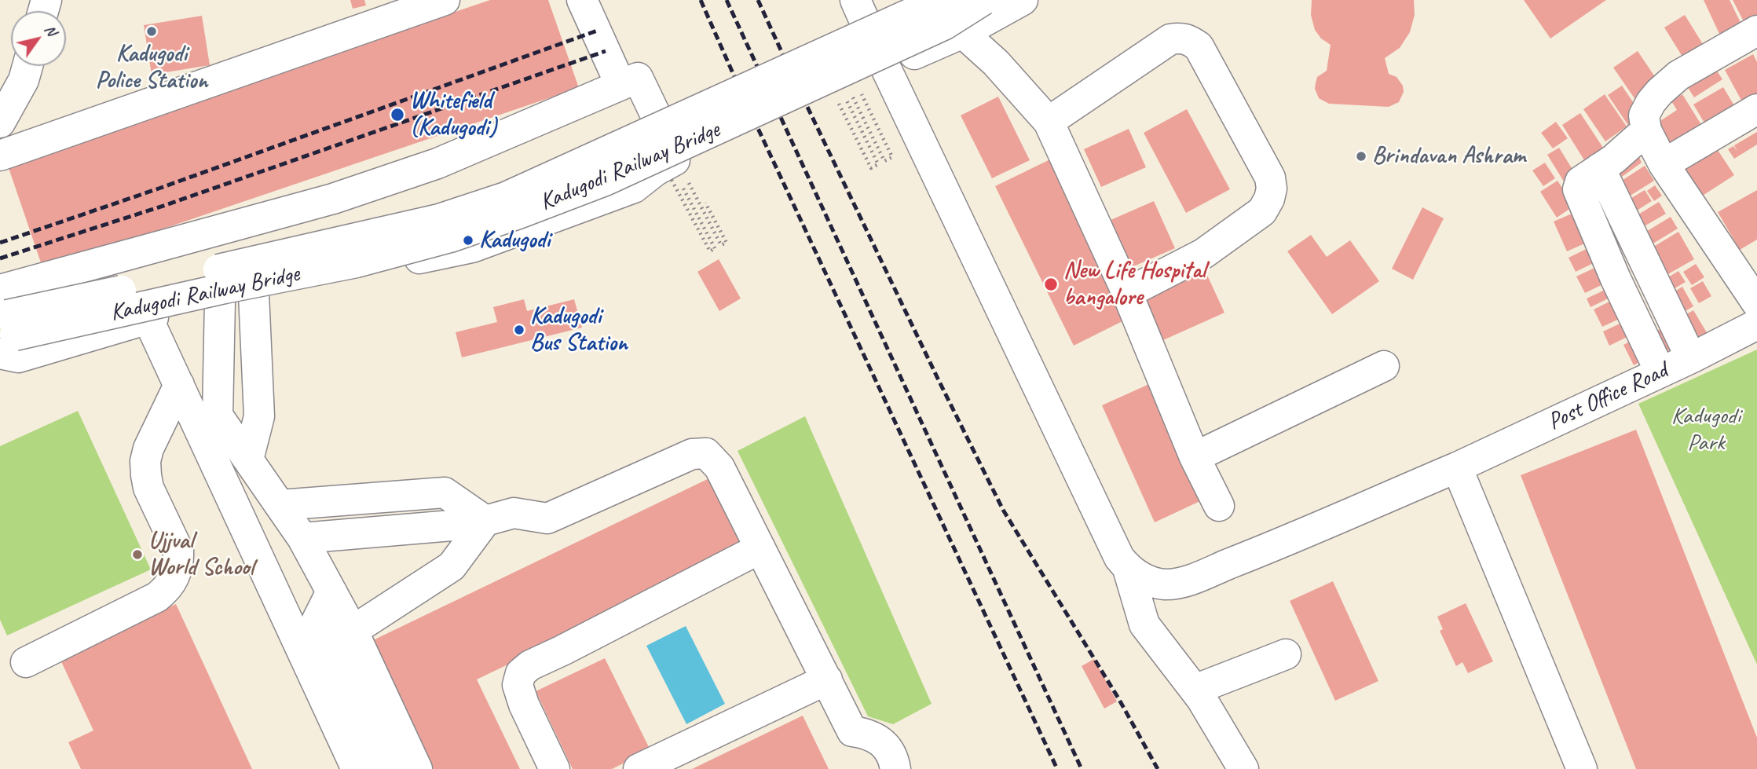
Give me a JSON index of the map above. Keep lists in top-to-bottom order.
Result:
{
  "streets": {
    "street": ["Kadugodi Railway Bridge", "Post Office Road"]
  },
  "parks": ["Kadugodi Park"],
  "places": [
    "Kadugodi Police Station",
    "Whitefield (Kadugodi)",
    "Brindavan Ashram",
    "Kadugodi",
    "New Life Hospital bangalore",
    "Kadugodi Bus Station",
    "Ujjval World School"
  ],
  "north": "top right"
}
